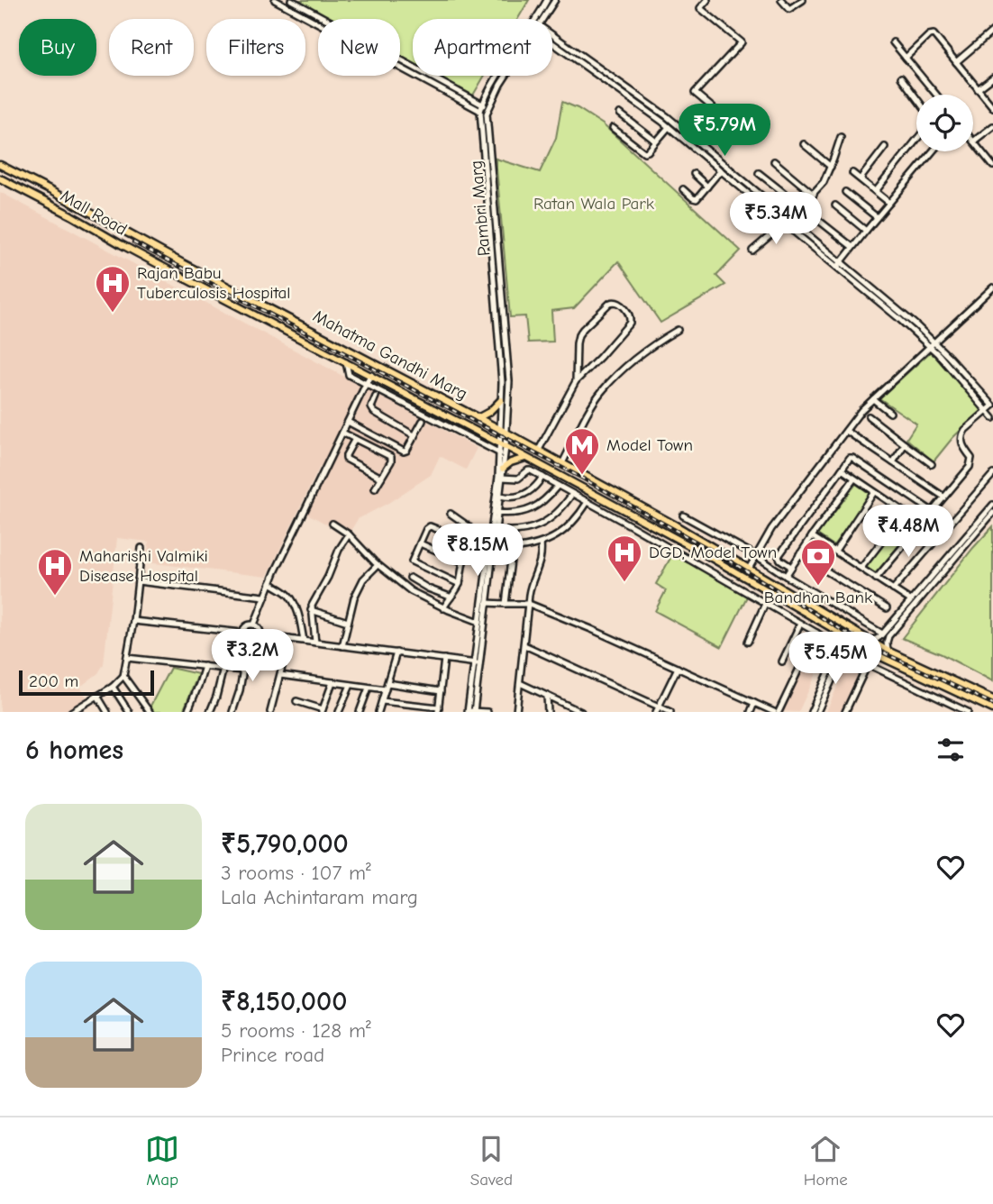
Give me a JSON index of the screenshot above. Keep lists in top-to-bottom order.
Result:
{
  "streets": {
    "main road": ["Mall Road", "Mahatma Gandhi Marg"],
    "street": ["Pambri Marg"]
  },
  "crossings": [
    ["Pambri Marg", "Mahatma Gandhi Marg"],
    ["Mall Road", "Mahatma Gandhi Marg"]
  ],
  "parks": ["Ratan Wala Park"],
  "places": {
    "hospital": ["Rajan Babu Tuberculosis Hospital", "DGD, Model Town", "Maharishi Valmiki Disease Hospital"],
    "metro station": ["Model Town"],
    "bank": ["Bandhan Bank"]
  },
  "scale_bar": "200 m",
  "page": {
    "chip": [
      "Buy",
      "Rent",
      "Filters",
      "New",
      "Apartment"
    ],
    "price": [
      "₹5.79M",
      "₹5.34M",
      "₹4.48M",
      "₹8.15M",
      "₹3.2M",
      "₹5.45M"
    ],
    "scale": "200 m",
    "heading": "6 homes",
    "list": [
      {
        "name": "₹5,790,000",
        "note": "3 rooms · 107 m² · Lala Achintaram marg"
      },
      {
        "name": "₹8,150,000",
        "note": "5 rooms · 128 m² · Prince road"
      }
    ],
    "tabs": ["Map", "Saved", "Home"]
  }
}
